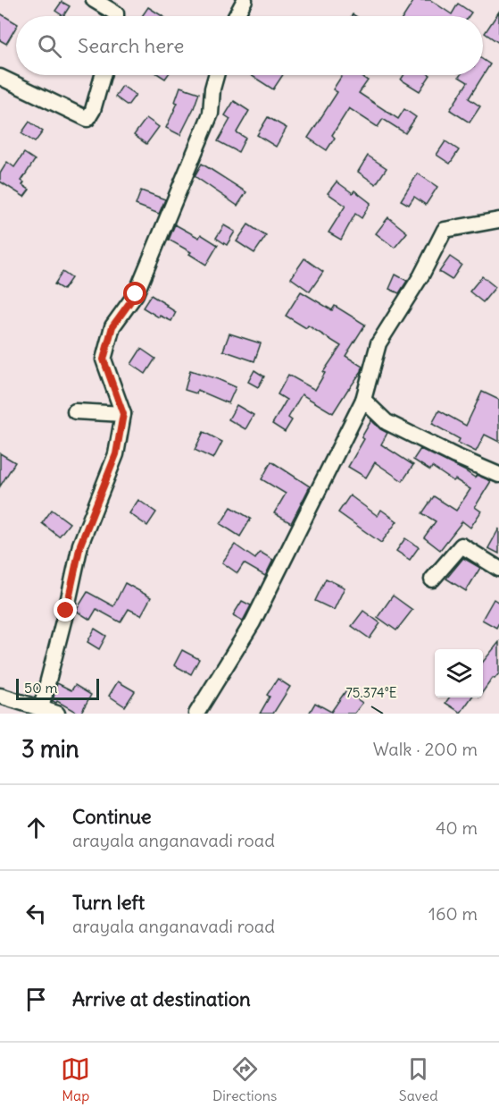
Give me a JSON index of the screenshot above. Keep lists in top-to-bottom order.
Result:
{
  "scale_bar": "50 m",
  "page": {
    "search": "Search here",
    "scale": "50 m",
    "heading": ["3 min", "Walk · 200 m"],
    "list": [
      ["Continue", "arayala anganavadi road", "40 m"],
      ["Turn left", "arayala anganavadi road", "160 m"],
      "Arrive at destination"
    ],
    "nav": ["Map", "Directions", "Saved"]
  },
  "coordinates": ["75.374°E"]
}
